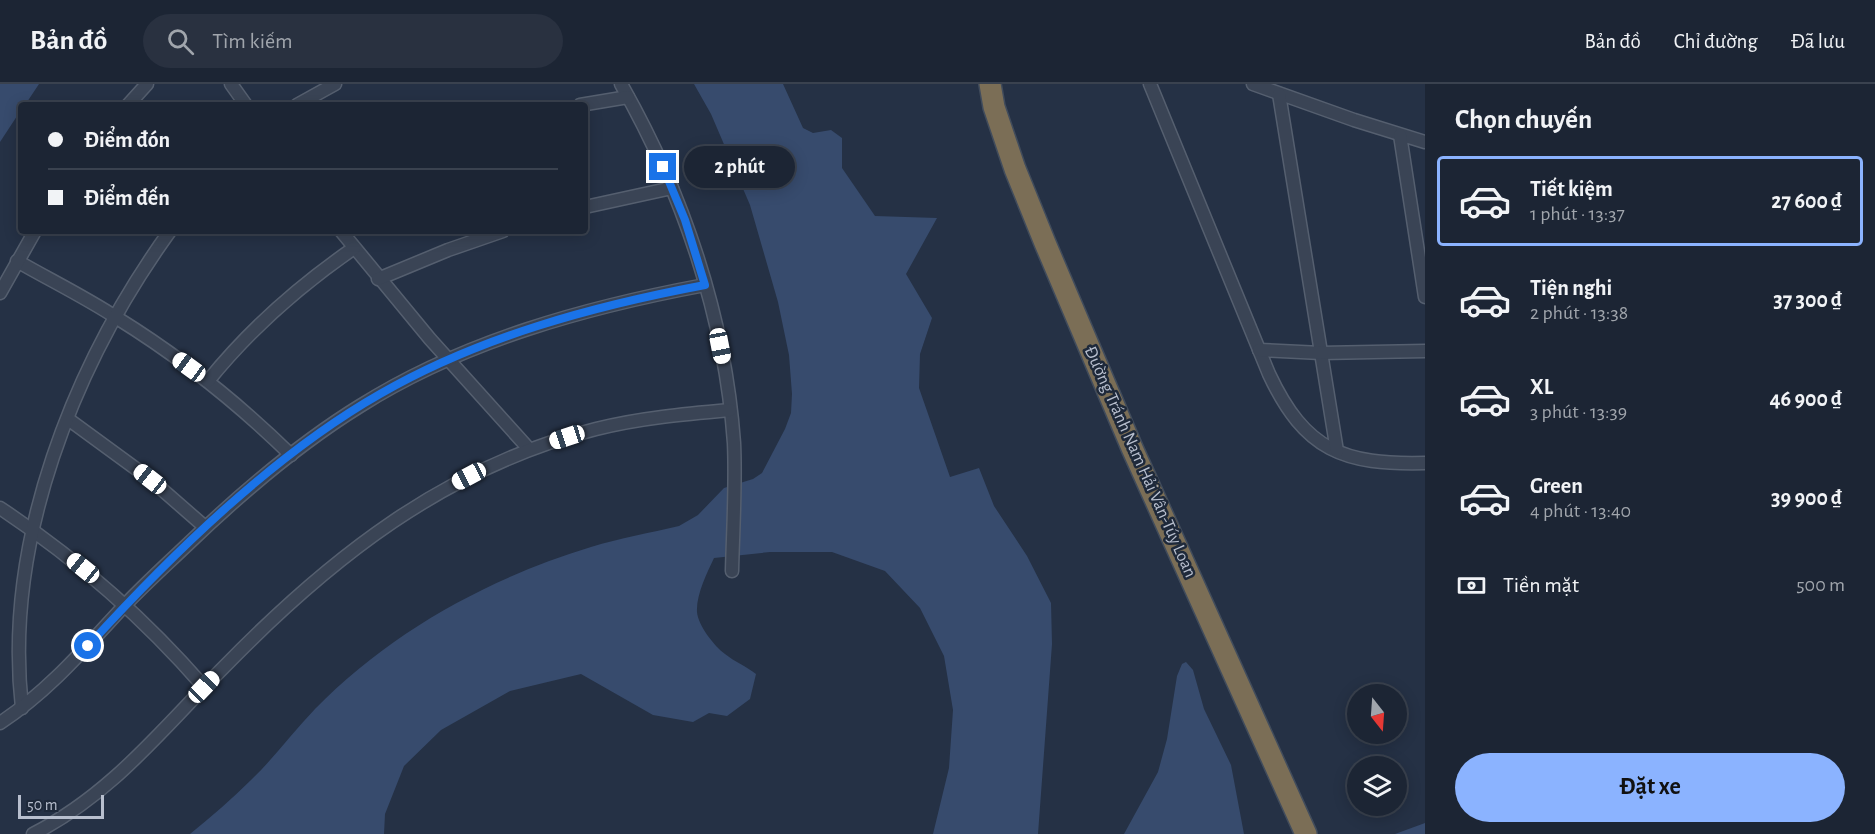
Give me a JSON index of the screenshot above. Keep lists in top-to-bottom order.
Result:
{
  "streets": {
    "highway": ["Đường Tránh Nam Hải Vân-Túy Loan"]
  },
  "scale_bar": "50 m",
  "north": "bottom",
  "page": {
    "header": "Bản đồ",
    "search": "Tìm kiếm",
    "nav": ["Bản đồ", "Chỉ đường", "Đã lưu"],
    "heading": "Chọn chuyến",
    "banner": ["Điểm đón", "Điểm đến"],
    "bubble": "2 phút",
    "list": [
      {
        "name": "Tiết kiệm",
        "note": "1 phút · 13:37",
        "value": "27 600 ₫"
      },
      {
        "name": "Tiện nghi",
        "note": "2 phút · 13:38",
        "value": "37 300 ₫"
      },
      {
        "name": "XL",
        "note": "3 phút · 13:39",
        "value": "46 900 ₫"
      },
      {
        "name": "Green",
        "note": "4 phút · 13:40",
        "value": "39 900 ₫"
      }
    ],
    "pay": ["Tiền mặt", "500 m"],
    "buttons": "Đặt xe",
    "scale": "50 m"
  }
}
